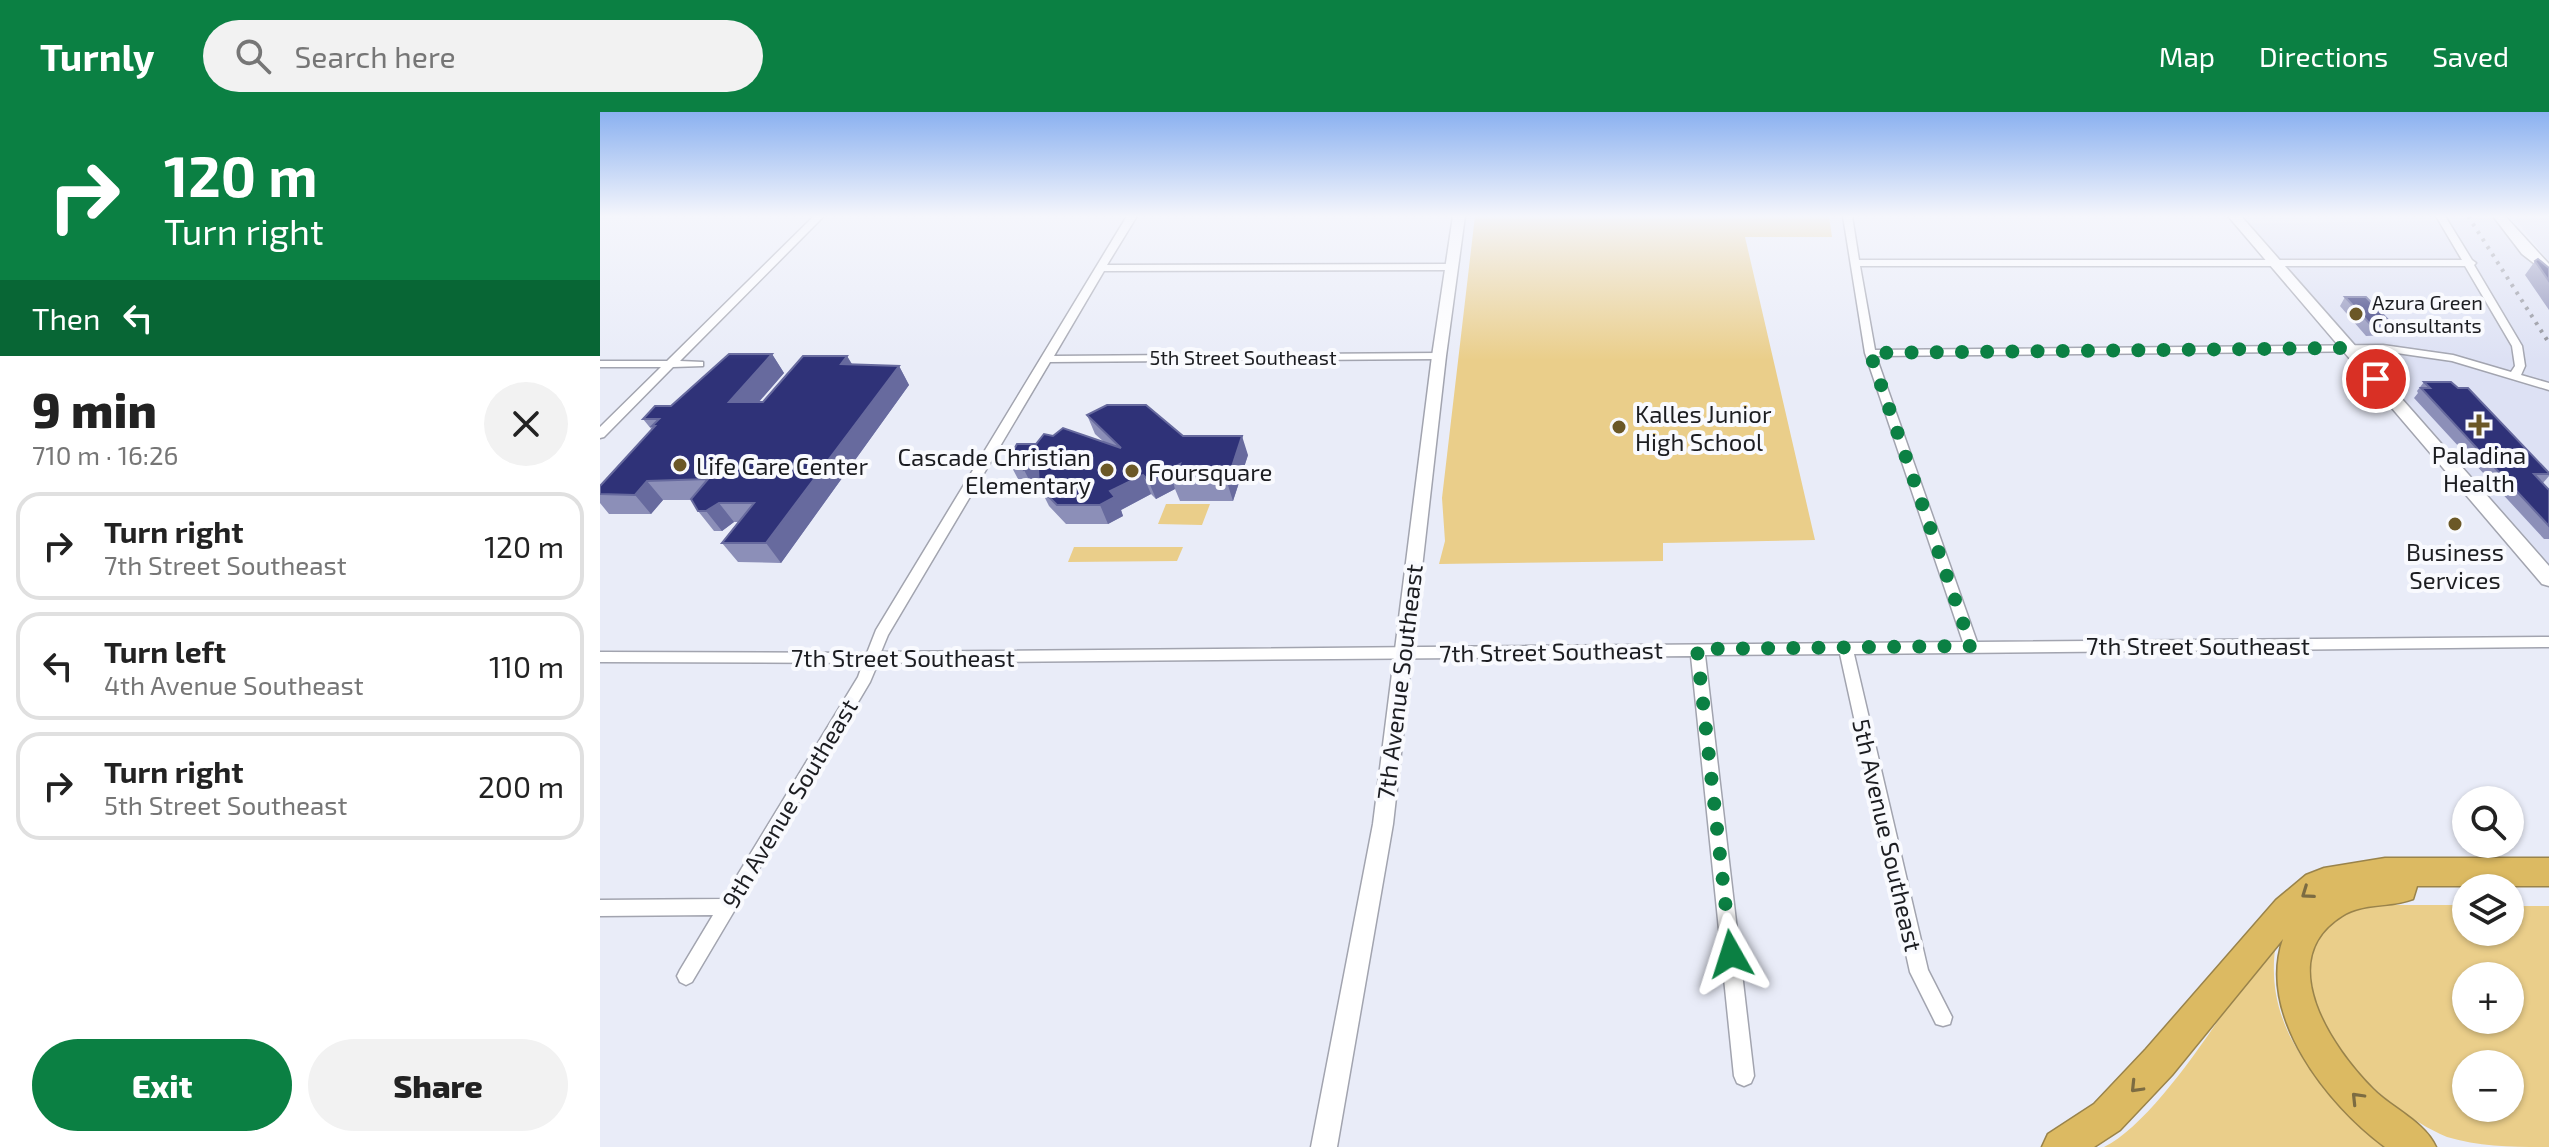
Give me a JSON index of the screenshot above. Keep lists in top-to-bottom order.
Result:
{
  "streets": {
    "street": [
      "5th Street Southeast",
      "7th Street Southeast",
      "7th Avenue Southeast",
      "9th Avenue Southeast",
      "5th Avenue Southeast"
    ]
  },
  "crossings": [
    ["5th Street Southeast", "7th Avenue Southeast"],
    ["5th Street Southeast", "9th Avenue Southeast"],
    ["7th Street Southeast", "7th Avenue Southeast"],
    ["7th Street Southeast", "9th Avenue Southeast"],
    ["7th Street Southeast", "5th Avenue Southeast"]
  ],
  "places": {
    "other": [
      "Azura Green Consultants",
      "Kalles Junior High School",
      "Life Care Center",
      "Cascade Christian Elementary",
      "Foursquare",
      "Business Services"
    ],
    "health": ["Paladina Health"]
  },
  "page": {
    "header": "Turnly",
    "search": "Search here",
    "nav": ["Map", "Directions", "Saved"],
    "turn": ["120 m", "Turn right"],
    "then": "Then",
    "heading": ["9 min", "710 m · 16:26"],
    "list": [
      {
        "name": "Turn right",
        "note": "7th Street Southeast",
        "value": "120 m"
      },
      {
        "name": "Turn left",
        "note": "4th Avenue Southeast",
        "value": "110 m"
      },
      {
        "name": "Turn right",
        "note": "5th Street Southeast",
        "value": "200 m"
      }
    ],
    "map_buttons": ["+", "−"],
    "buttons": ["Exit", "Share"]
  }
}
